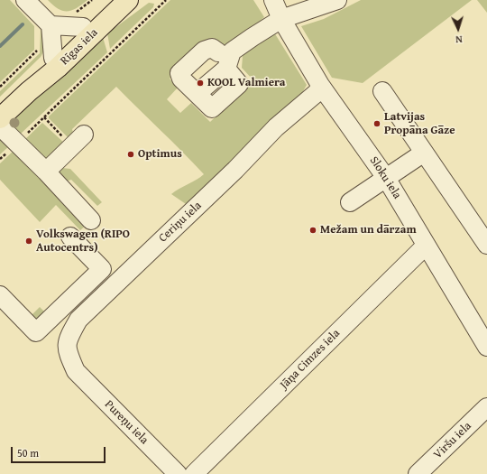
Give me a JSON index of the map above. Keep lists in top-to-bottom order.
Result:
{
  "streets": {
    "main road": ["Rīgas iela"],
    "street": [
      "Sloku iela",
      "Ceriņu iela",
      "Jāņa Cimzes iela",
      "Pureņu iela",
      "Viršu iela"
    ]
  },
  "crossings": [
    ["Sloku iela", "Ceriņu iela"],
    ["Sloku iela", "Jāņa Cimzes iela"],
    ["Ceriņu iela", "Pureņu iela"]
  ],
  "places": [
    "KOOL Valmiera",
    "Latvijas Propāna Gāze",
    "Optimus",
    "Mežam un dārzam",
    "Volkswagen (RIPO Autocentrs)"
  ],
  "scale_bar": "50 m",
  "north": "bottom"
}
